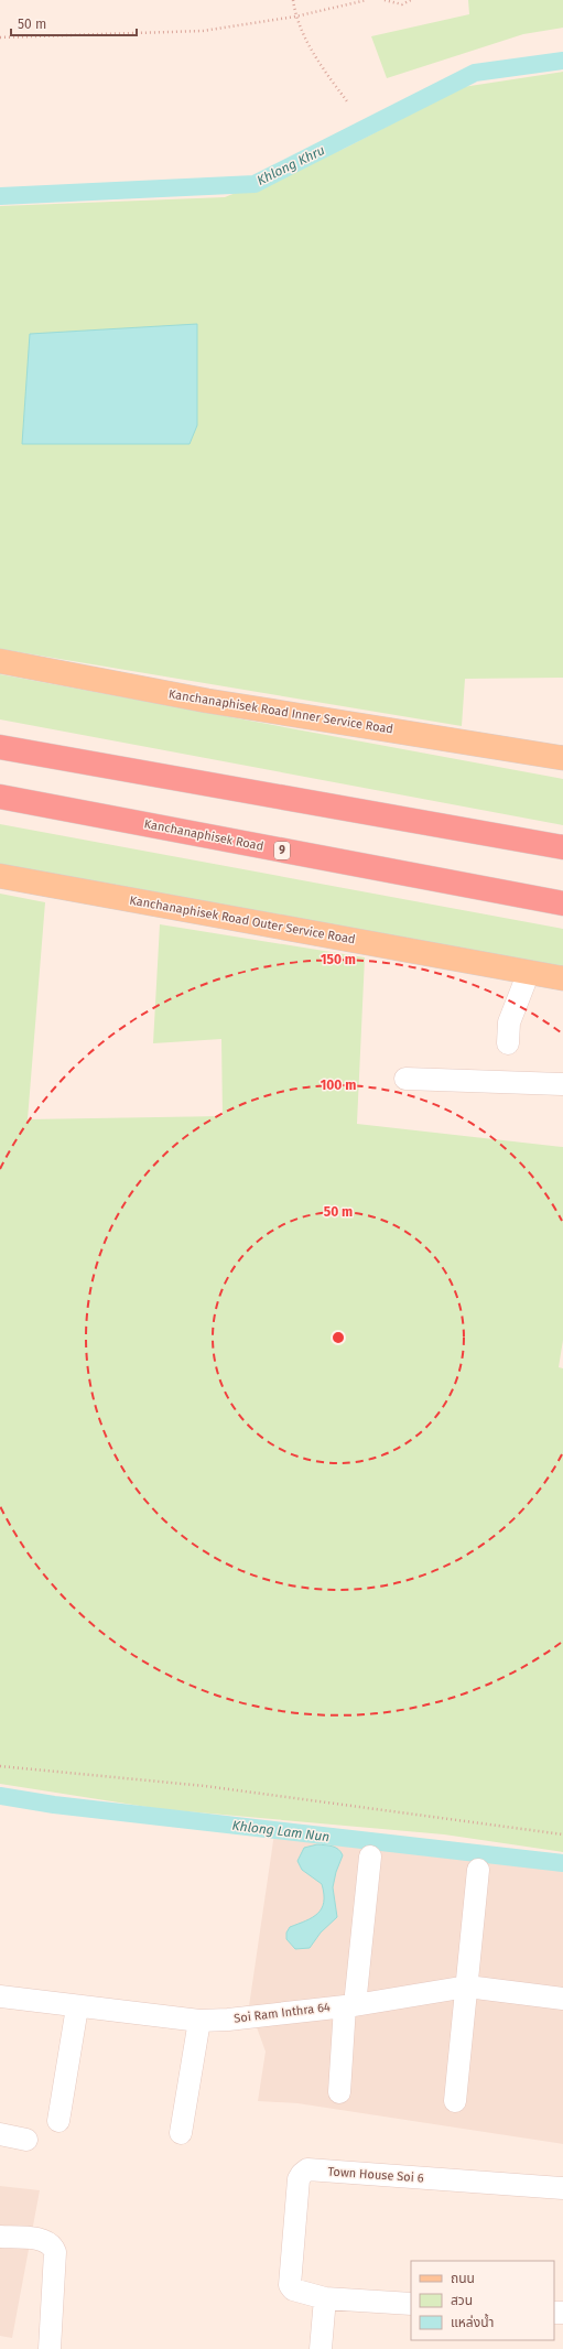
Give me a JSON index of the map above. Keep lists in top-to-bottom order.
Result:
{
  "streets": {
    "highway": ["Kanchanaphisek Road", "9"],
    "main road": ["Kanchanaphisek Road Inner Service Road", "Kanchanaphisek Road Outer Service Road"],
    "street": ["Soi Ram Inthra 64", "Town House Soi 6"]
  },
  "water": ["Khlong Khru", "Khlong Lam Nun"],
  "legend": ["ถนน", "สวน", "แหล่งน้ำ"],
  "scale_bar": "50 m",
  "rings": ["150 m", "100 m", "50 m"]
}
